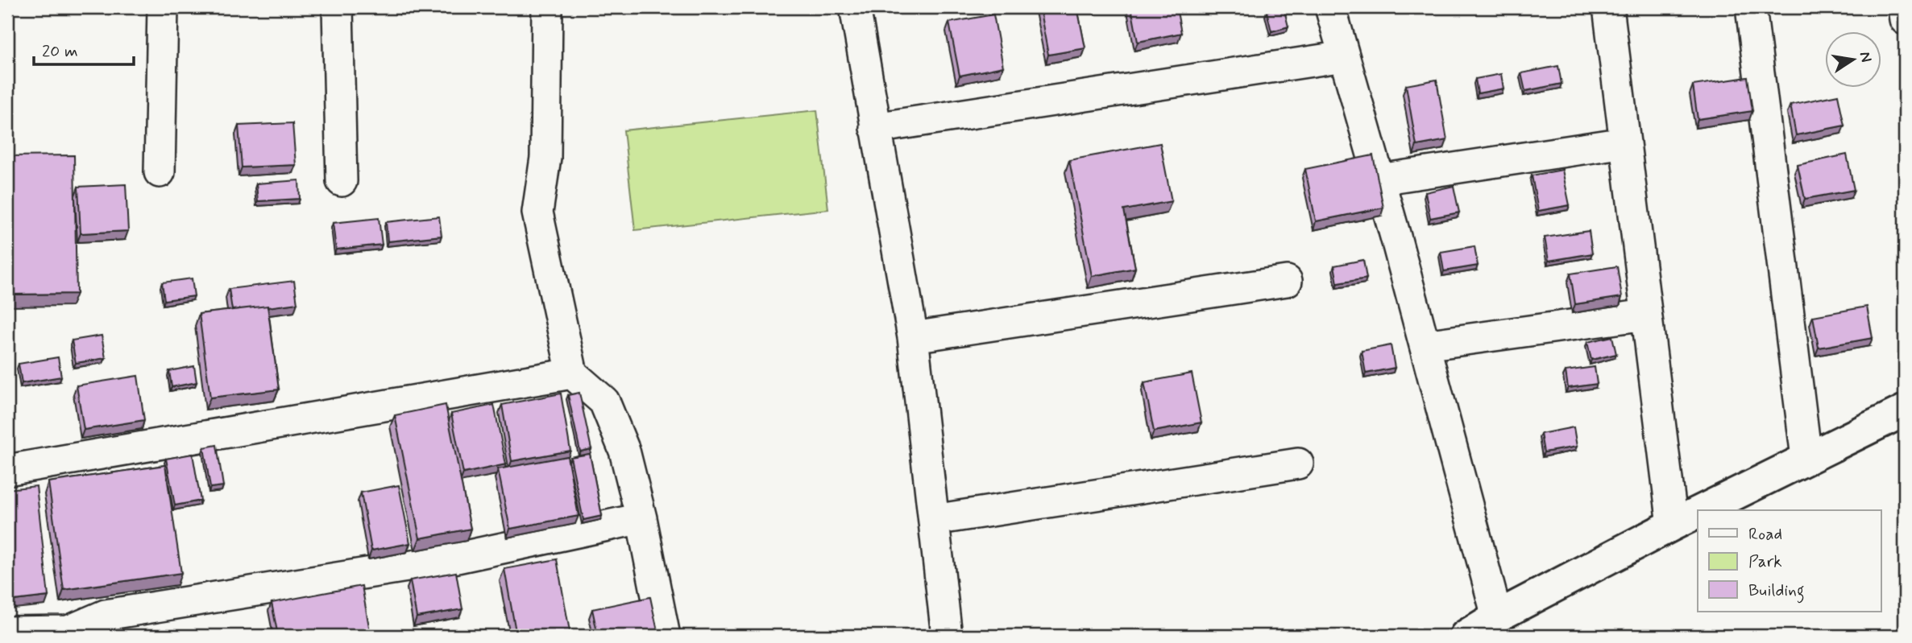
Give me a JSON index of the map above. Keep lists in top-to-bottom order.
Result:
{
  "legend": ["Road", "Park", "Building"],
  "scale_bar": "20 m",
  "north": "right"
}
